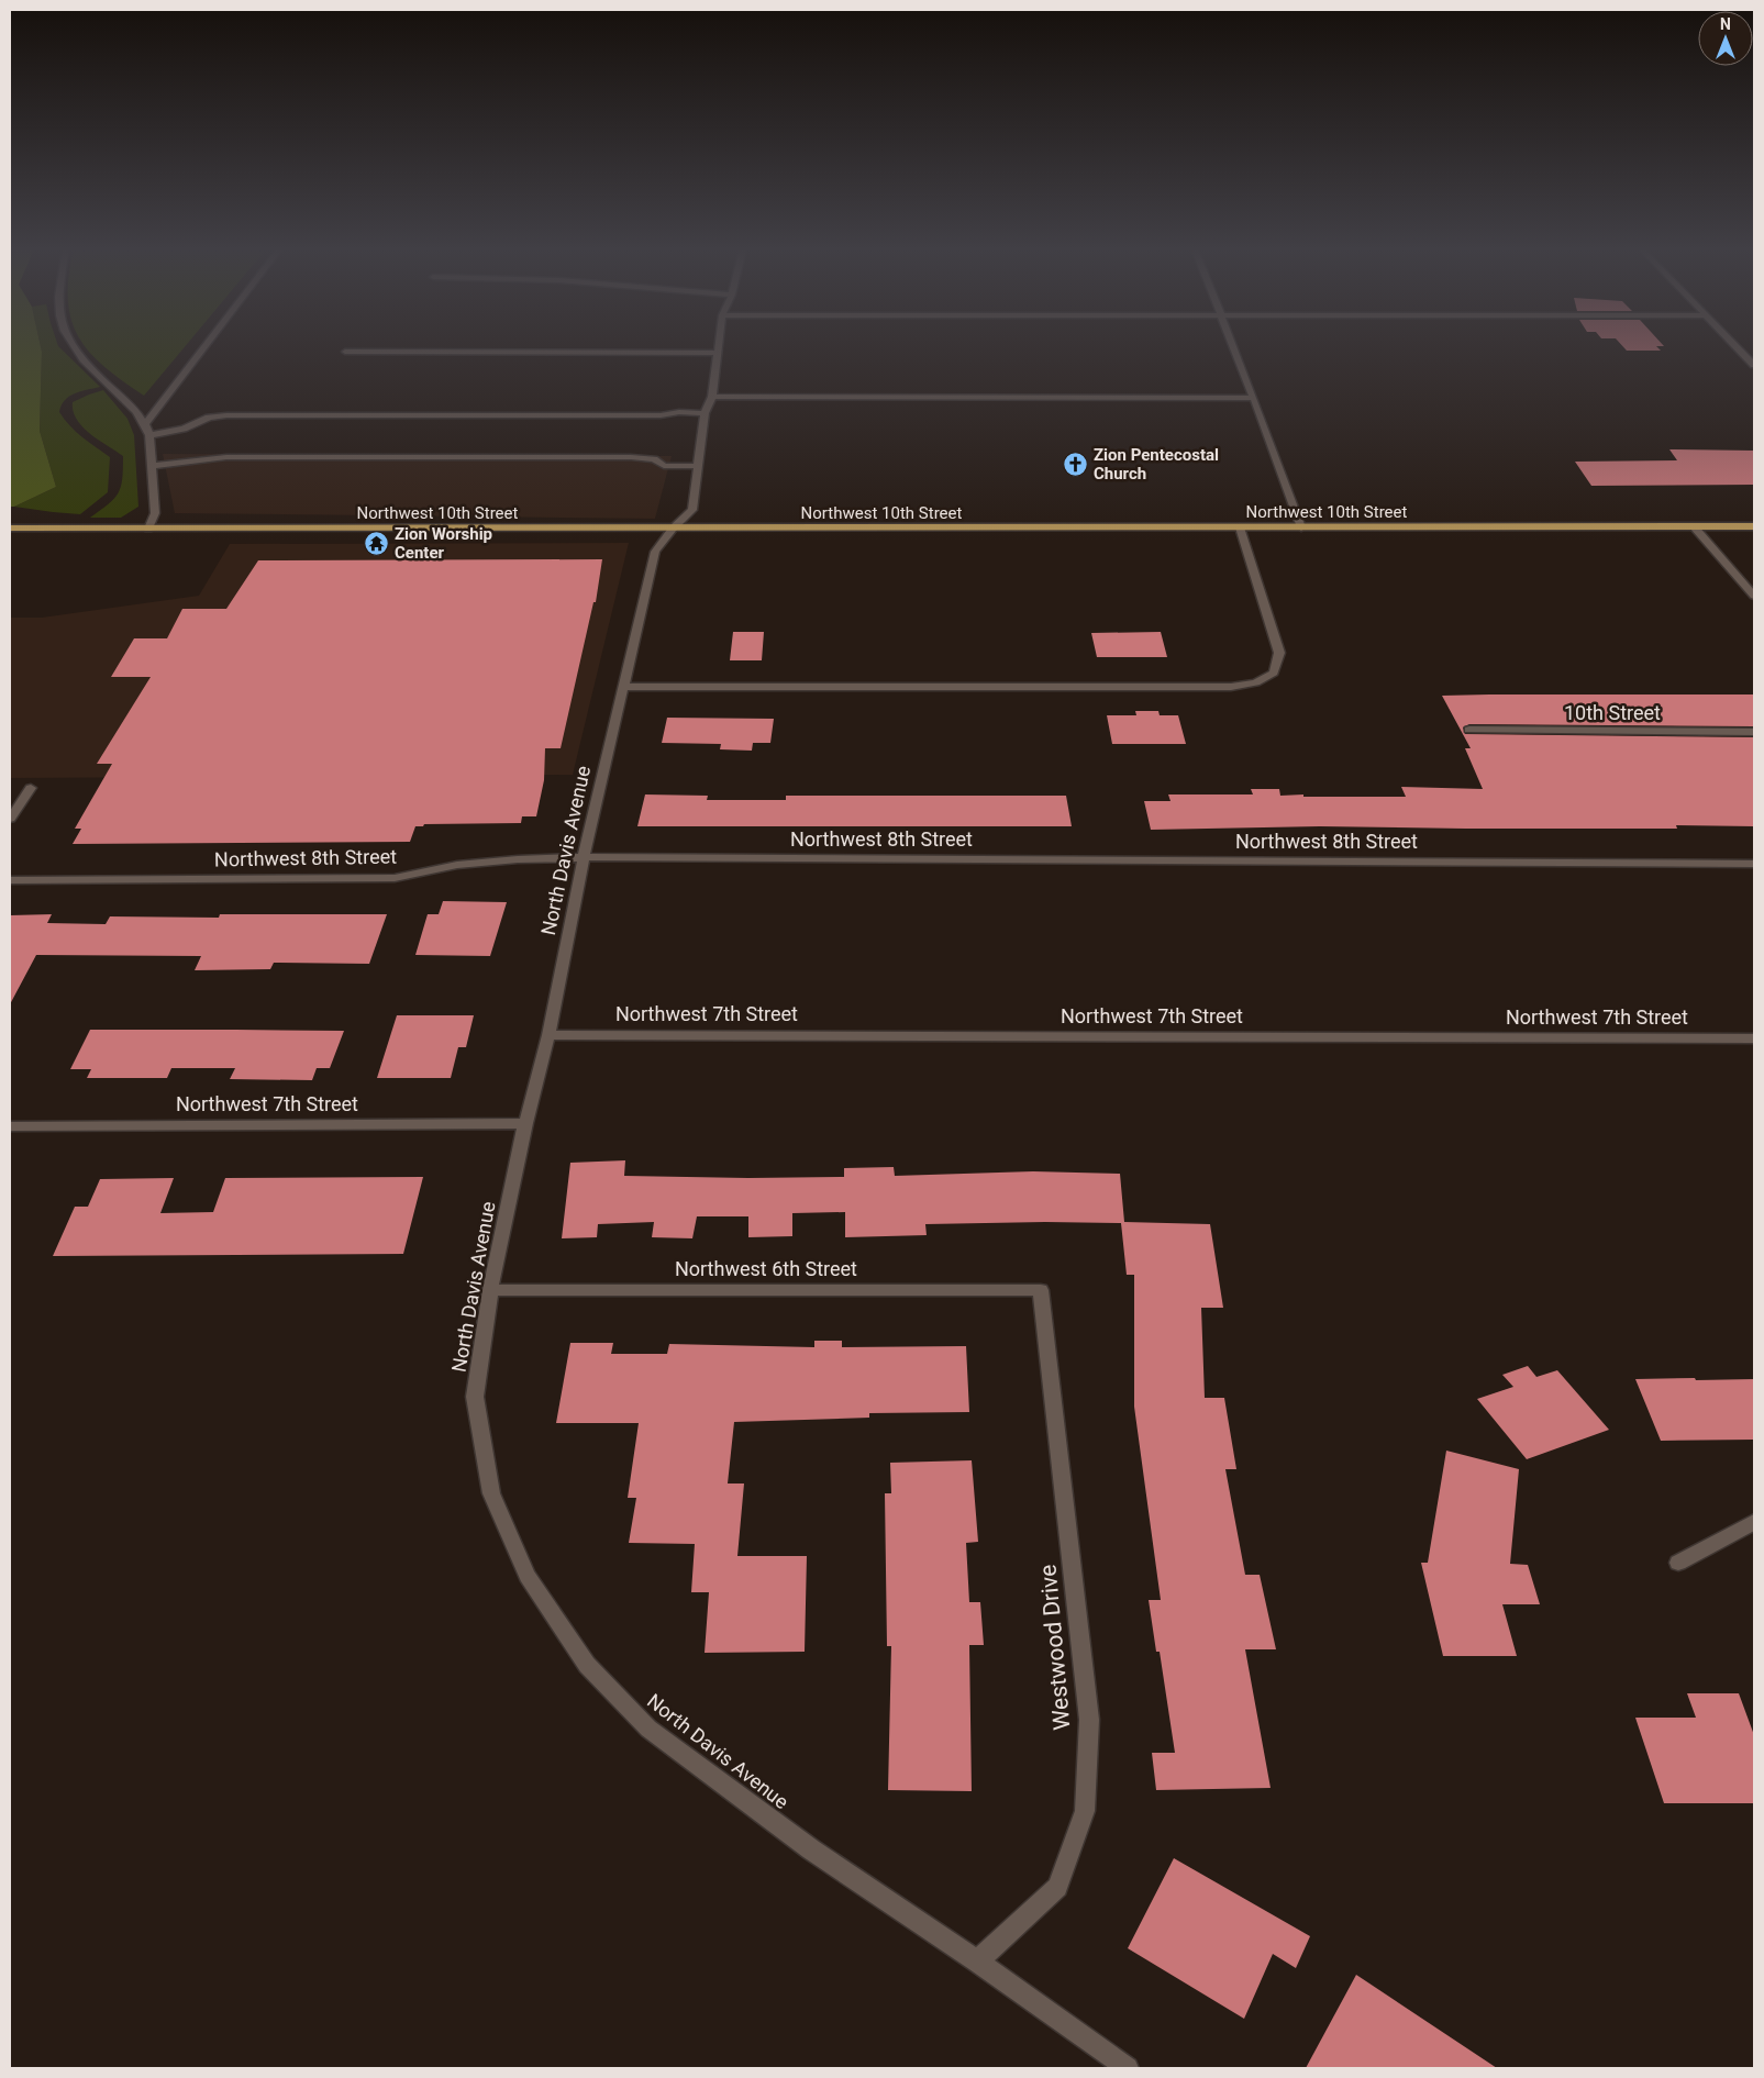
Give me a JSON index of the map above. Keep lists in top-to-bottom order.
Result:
{
  "streets": {
    "main road": ["Northwest 10th Street"],
    "street": [
      "10th Street",
      "Northwest 8th Street",
      "North Davis Avenue",
      "Northwest 7th Street",
      "Northwest 6th Street",
      "Westwood Drive"
    ]
  },
  "crossings": [
    ["Northwest 10th Street", "North Davis Avenue"],
    ["Northwest 8th Street", "North Davis Avenue"],
    ["North Davis Avenue", "Northwest 7th Street"],
    ["North Davis Avenue", "Northwest 6th Street"],
    ["North Davis Avenue", "Westwood Drive"],
    ["Northwest 6th Street", "Westwood Drive"]
  ],
  "places": {
    "church": ["Zion Pentecostal Church"],
    "temple": ["Zion Worship Center"]
  },
  "north": "top"
}
